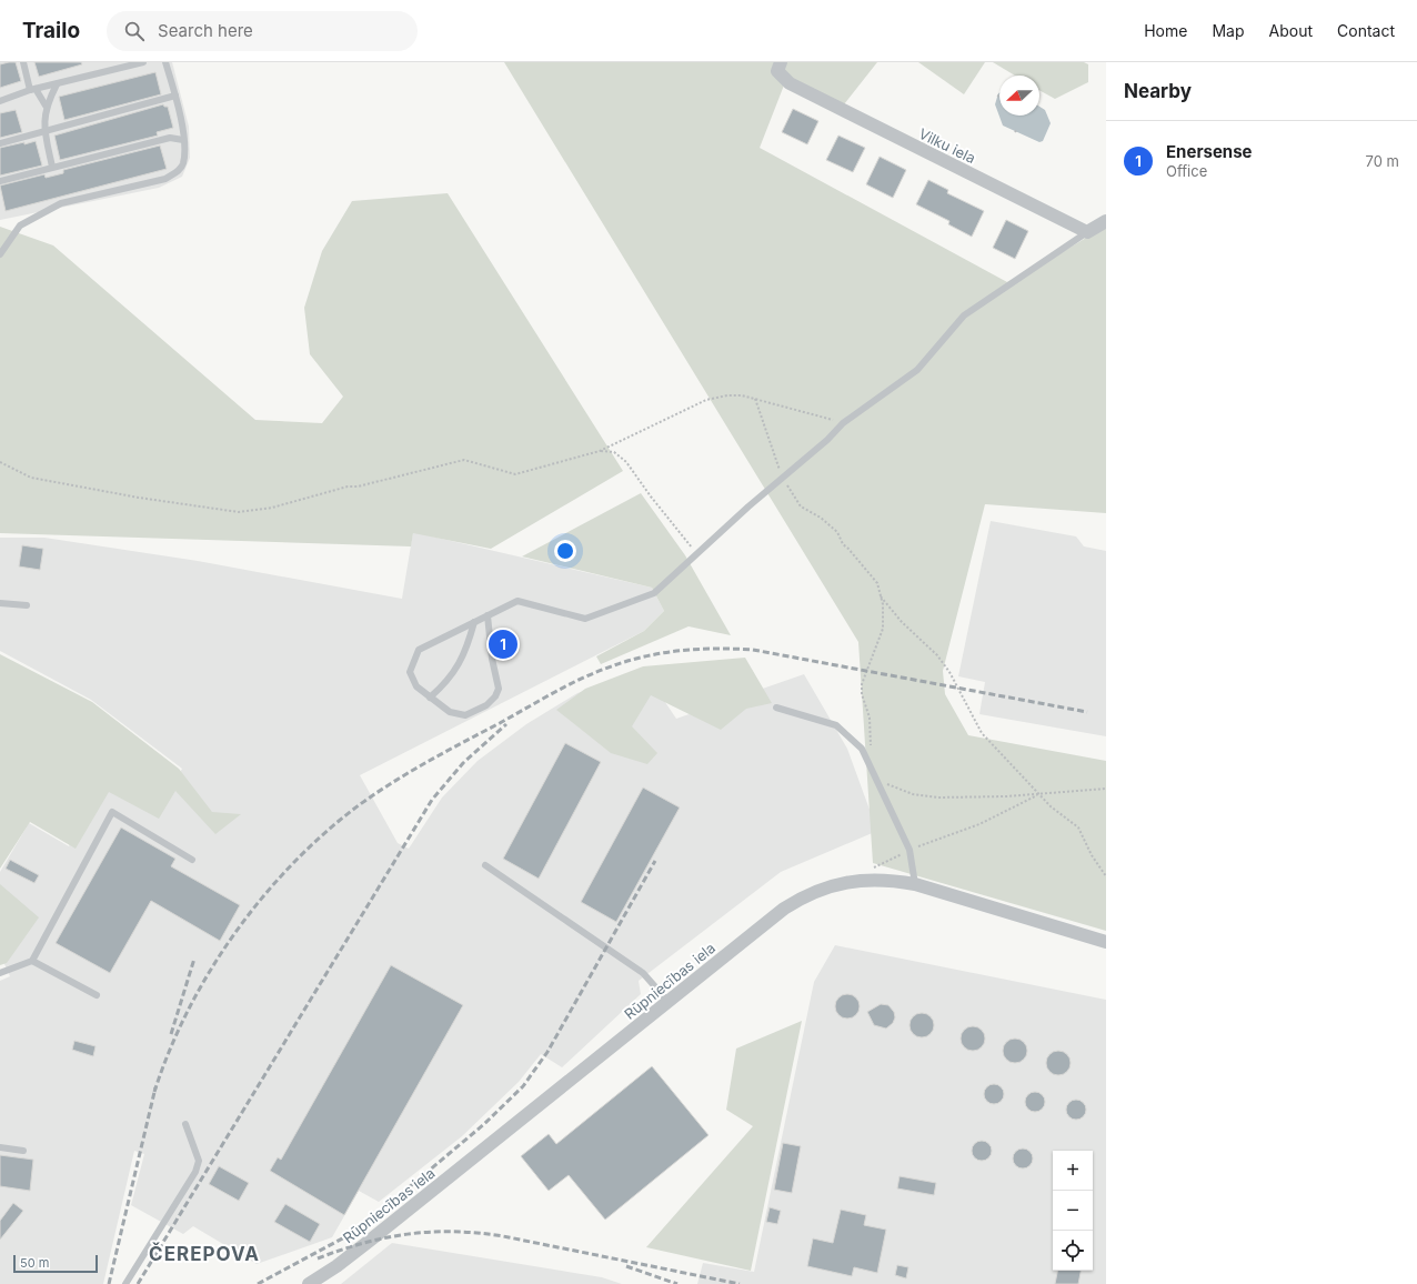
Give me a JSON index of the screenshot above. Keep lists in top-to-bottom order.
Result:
{
  "streets": {
    "street": ["Vilku iela", "Rūpniecības iela"]
  },
  "districts": ["ČEREPOVA"],
  "scale_bar": "50 m",
  "north": "left",
  "page": {
    "header": "Trailo",
    "search": "Search here",
    "nav": [
      "Home",
      "Map",
      "About",
      "Contact"
    ],
    "heading": "Nearby",
    "list": [
      {
        "mark": "1",
        "name": "Enersense",
        "note": "Office",
        "value": "70 m"
      }
    ],
    "pins": "1",
    "map_buttons": ["+", "−"],
    "scale": "50 m"
  }
}
